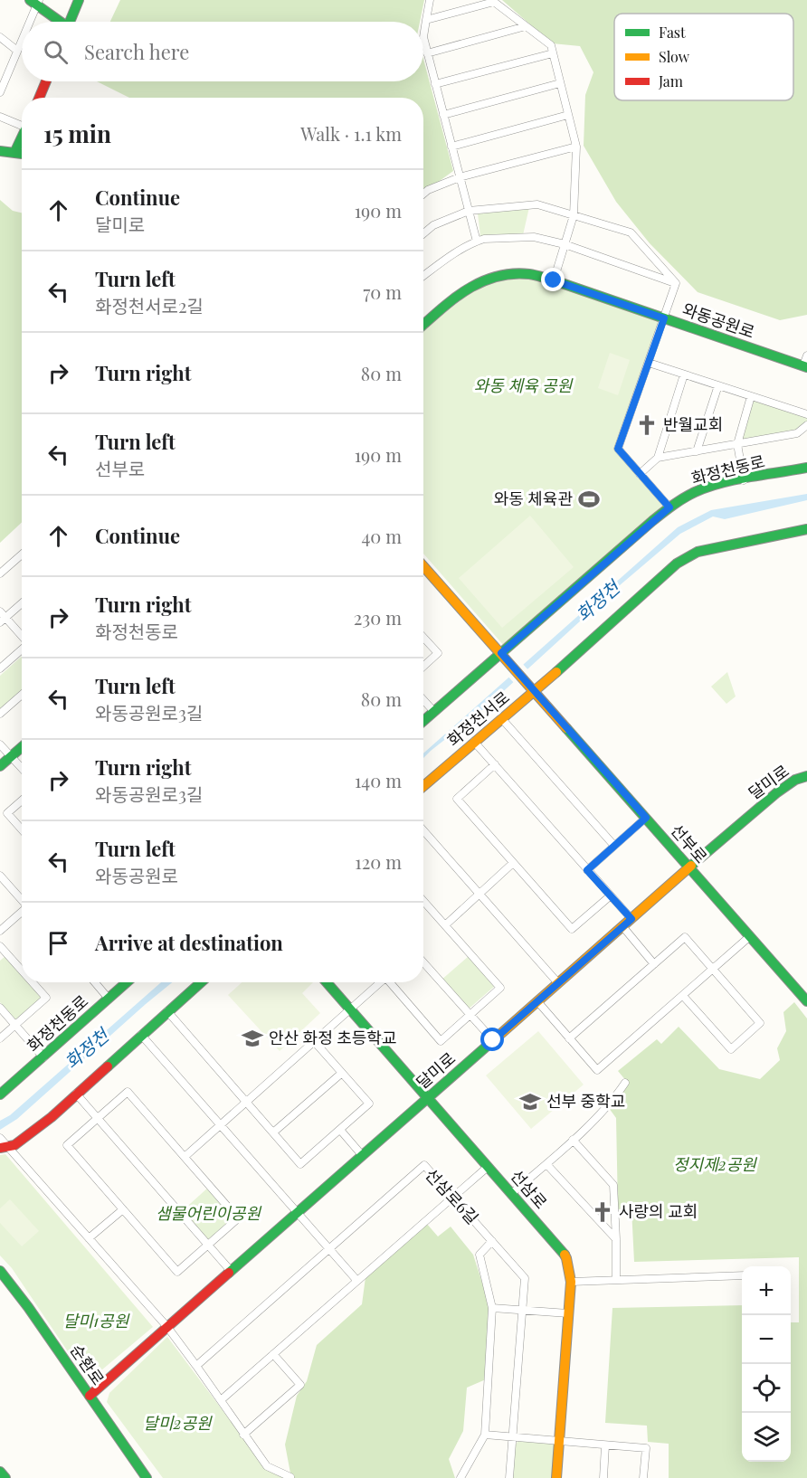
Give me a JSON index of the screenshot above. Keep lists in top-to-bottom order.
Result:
{
  "streets": {
    "main road": [
      "와동공원로",
      "화정천동로",
      "화정천서로",
      "달미로",
      "선부로",
      "선삼로",
      "순환로"
    ],
    "street": ["선삼로6길"]
  },
  "crossings": [
    ["화정천동로", "선부로"],
    ["화정천서로", "선부로"],
    ["달미로", "선부로"],
    ["달미로", "선삼로"],
    ["달미로", "순환로"]
  ],
  "water": ["화정천"],
  "parks": [
    "와동 체육 공원",
    "정지제2공원",
    "샘물어린이공원",
    "달미1공원",
    "달미2공원"
  ],
  "places": {
    "church": ["반월교회", "사랑의 교회"],
    "sports": ["와동 체육관"],
    "school or university": ["안산 화정 초등학교", "선부 중학교"]
  },
  "legend": ["Fast", "Slow", "Jam"],
  "page": {
    "search": "Search here",
    "heading": ["15 min", "Walk · 1.1 km"],
    "list": [
      ["Continue", "달미로", "190 m"],
      ["Turn left", "화정천서로2길", "70 m"],
      ["Turn right", "80 m"],
      ["Turn left", "선부로", "190 m"],
      ["Continue", "40 m"],
      ["Turn right", "화정천동로", "230 m"],
      ["Turn left", "와동공원로3길", "80 m"],
      ["Turn right", "와동공원로3길", "140 m"],
      ["Turn left", "와동공원로", "120 m"],
      "Arrive at destination"
    ],
    "map_buttons": ["+", "−"]
  }
}
